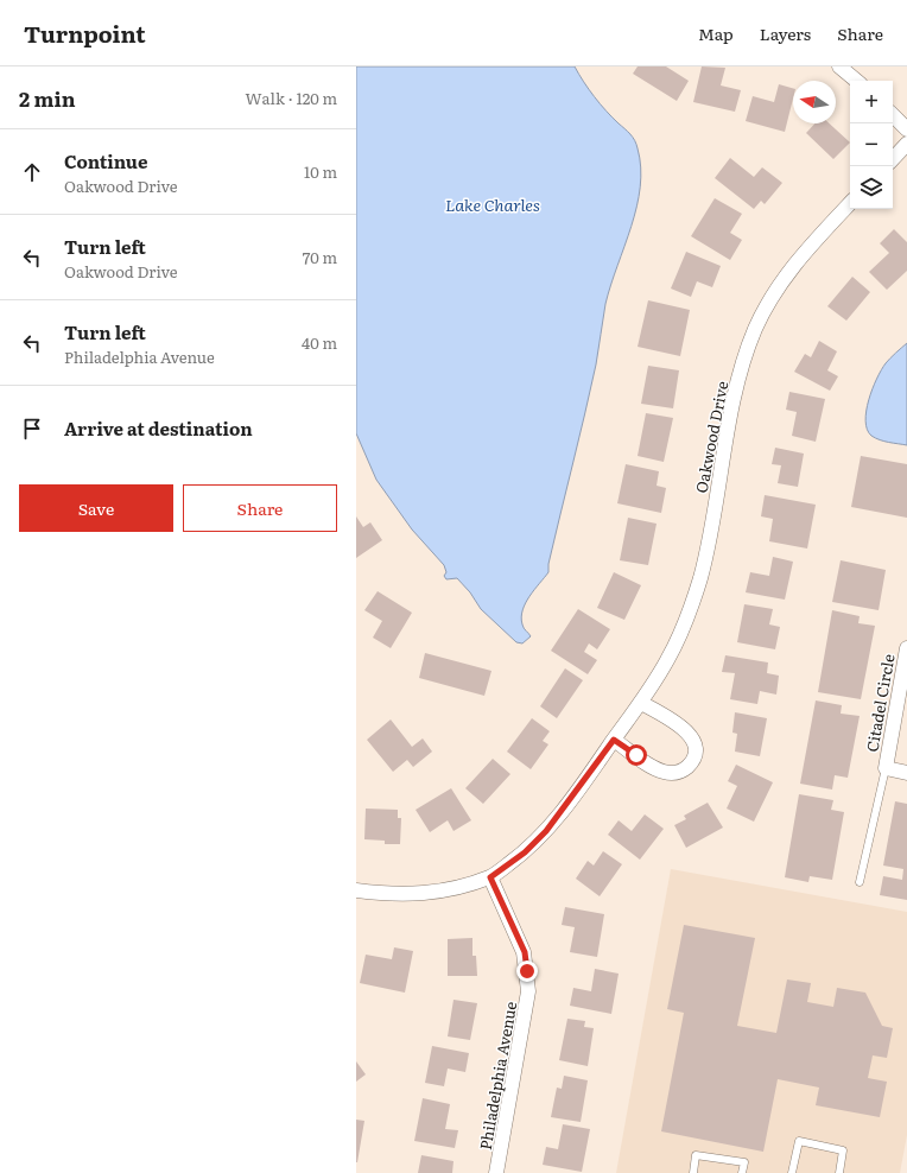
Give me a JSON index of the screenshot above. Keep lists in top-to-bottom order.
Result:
{
  "streets": {
    "street": ["Oakwood Drive", "Citadel Circle", "Philadelphia Avenue"]
  },
  "crossings": [
    ["Oakwood Drive", "Philadelphia Avenue"]
  ],
  "water": ["Lake Charles"],
  "north": "left",
  "page": {
    "header": "Turnpoint",
    "nav": ["Map", "Layers", "Share"],
    "heading": ["2 min", "Walk · 120 m"],
    "map_buttons": ["+", "−"],
    "list": [
      ["Continue", "Oakwood Drive", "10 m"],
      ["Turn left", "Oakwood Drive", "70 m"],
      ["Turn left", "Philadelphia Avenue", "40 m"],
      "Arrive at destination"
    ],
    "buttons": ["Save", "Share"]
  }
}
